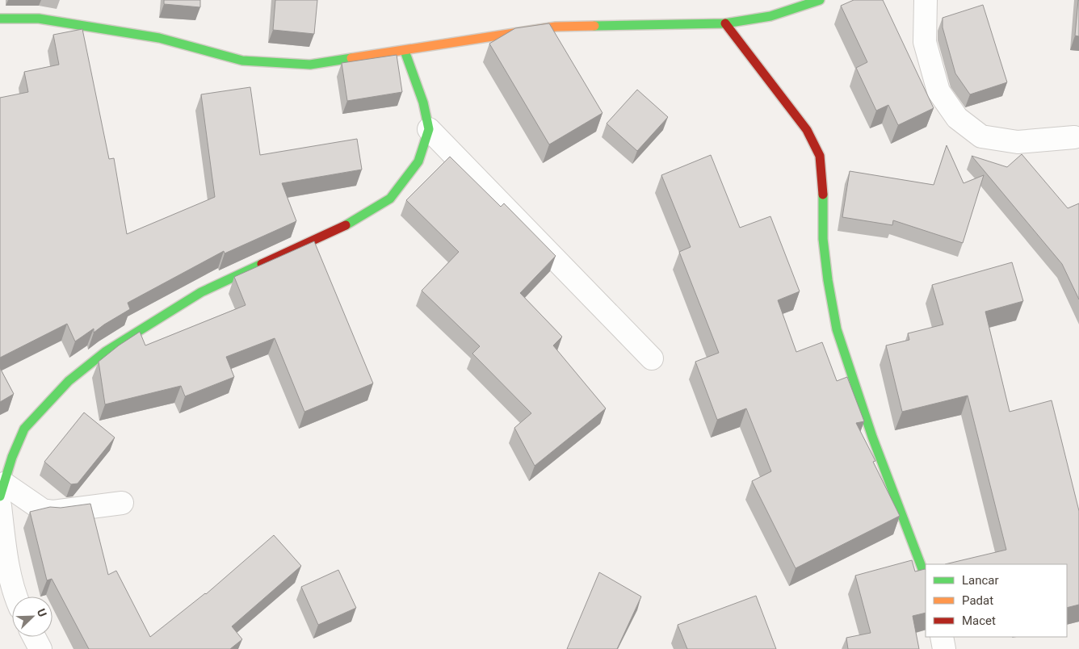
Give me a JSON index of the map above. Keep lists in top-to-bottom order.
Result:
{
  "legend": ["Lancar", "Padat", "Macet"],
  "north": "top right"
}
